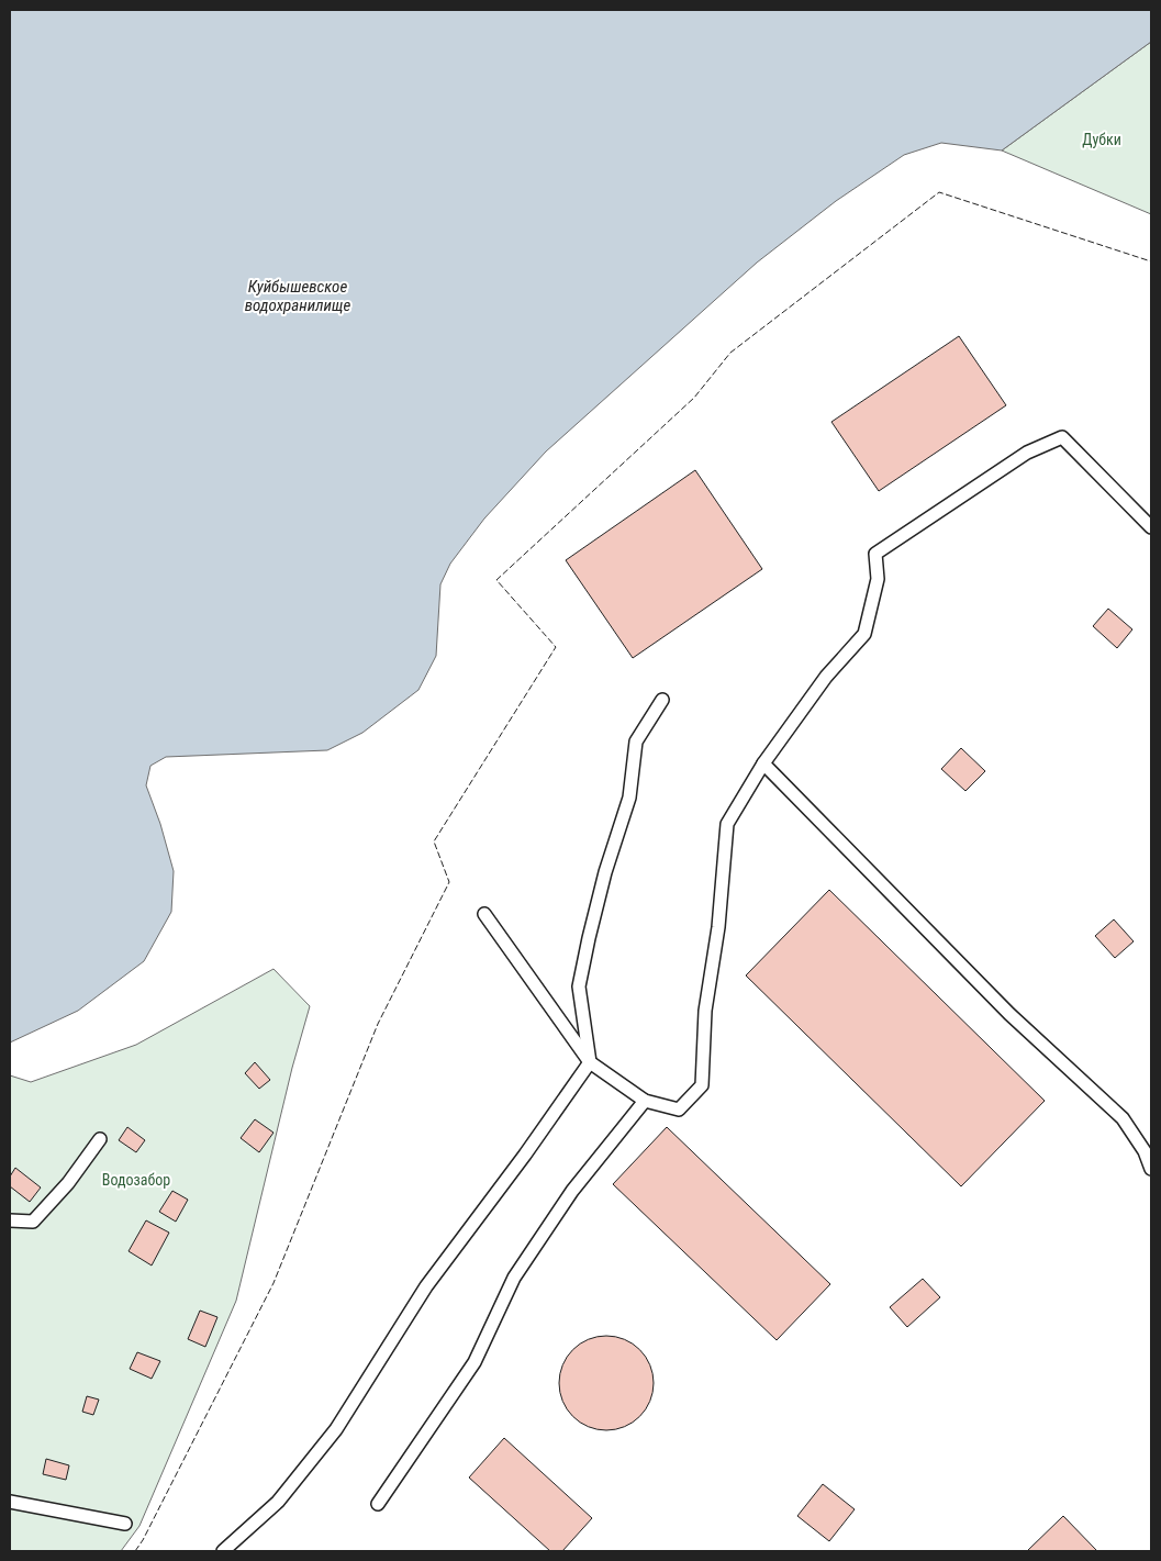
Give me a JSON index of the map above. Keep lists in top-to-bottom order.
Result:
{
  "water": ["Куйбышевское водохранилище"],
  "parks": ["Дубки", "Водозабор"]
}
